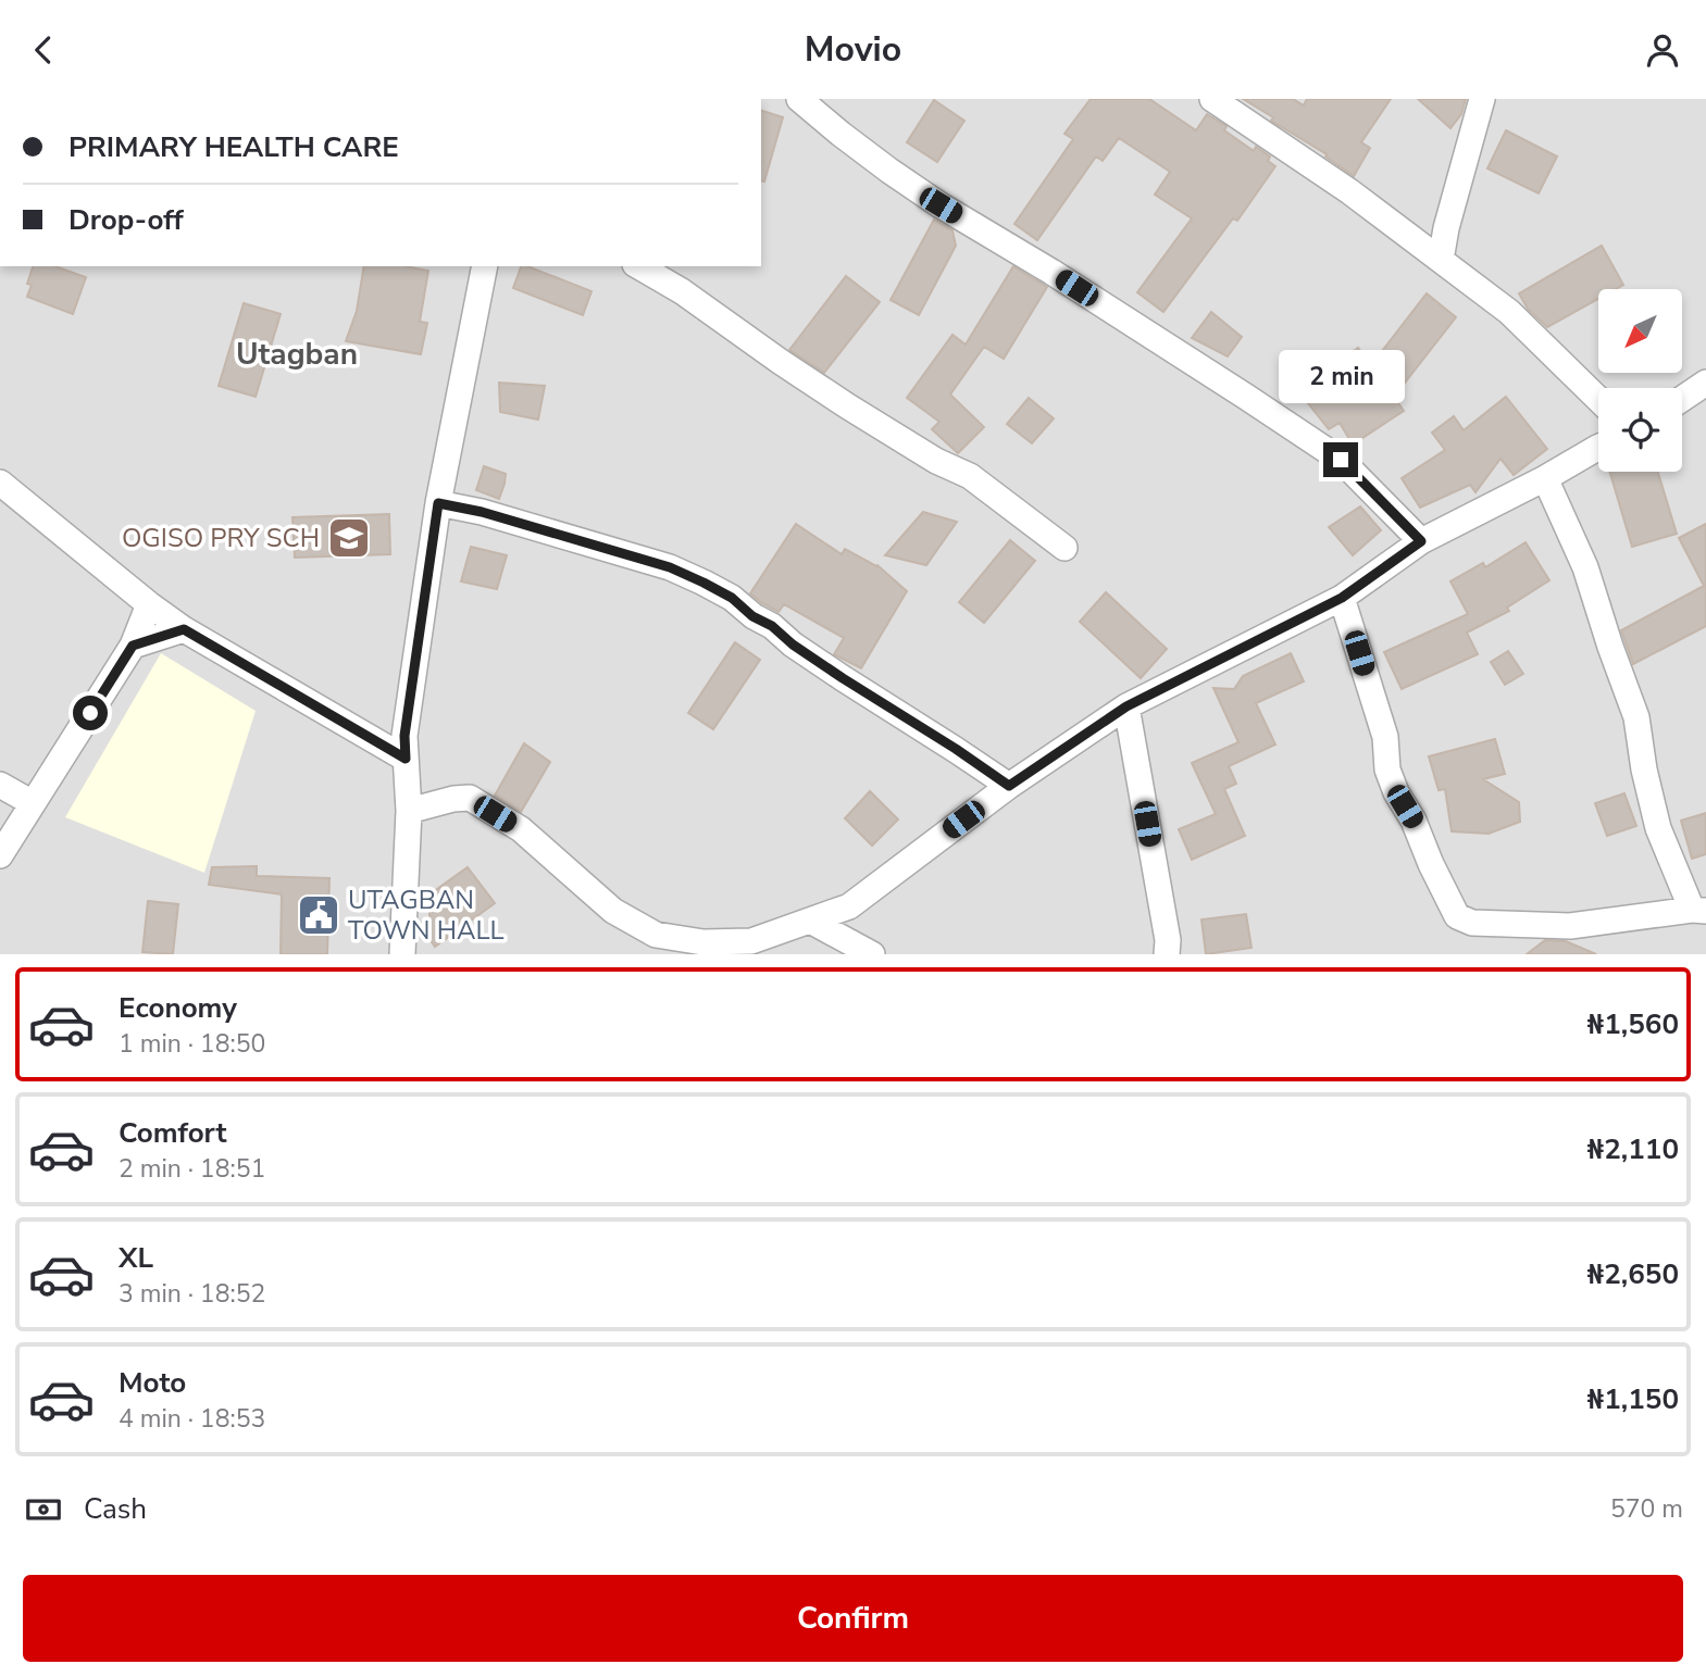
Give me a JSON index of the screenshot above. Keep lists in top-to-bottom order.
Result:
{
  "districts": ["Utagban"],
  "places": {
    "school or university": ["OGISO PRY SCH"],
    "public building": ["UTAGBAN TOWN HALL"]
  },
  "north": "bottom left",
  "page": {
    "header": "Movio",
    "banner": ["PRIMARY HEALTH CARE", "Drop-off"],
    "bubble": "2 min",
    "list": [
      {
        "name": "Economy",
        "note": "1 min · 18:50",
        "value": "₦1,560"
      },
      {
        "name": "Comfort",
        "note": "2 min · 18:51",
        "value": "₦2,110"
      },
      {
        "name": "XL",
        "note": "3 min · 18:52",
        "value": "₦2,650"
      },
      {
        "name": "Moto",
        "note": "4 min · 18:53",
        "value": "₦1,150"
      }
    ],
    "pay": ["Cash", "570 m"],
    "buttons": "Confirm"
  }
}
